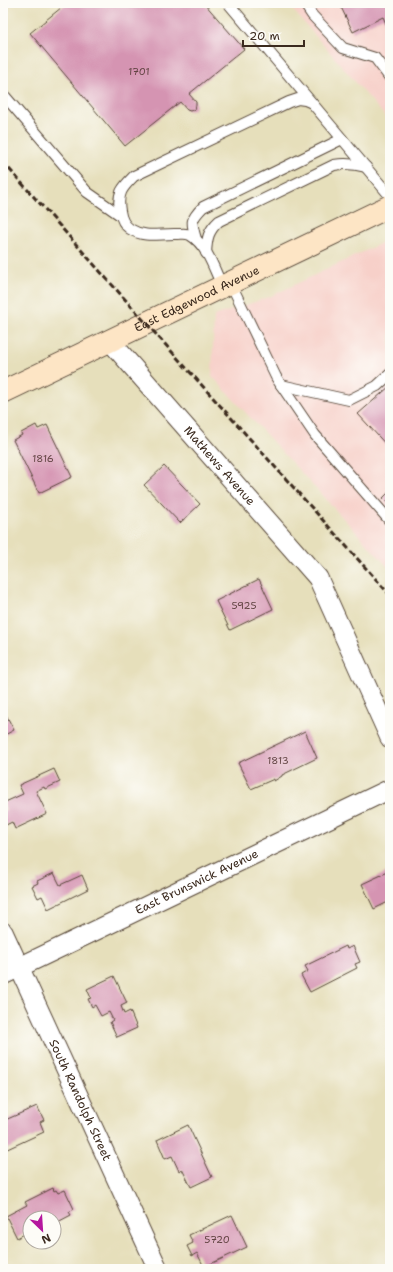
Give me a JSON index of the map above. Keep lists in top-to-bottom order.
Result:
{
  "streets": {
    "main road": ["East Edgewood Avenue"],
    "street": ["Mathews Avenue", "East Brunswick Avenue", "South Randolph Street"]
  },
  "crossings": [
    ["East Edgewood Avenue", "Mathews Avenue"],
    ["East Brunswick Avenue", "South Randolph Street"]
  ],
  "house_numbers": [
    "1701",
    "1816",
    "5925",
    "1813",
    "5720"
  ],
  "scale_bar": "20 m",
  "north": "bottom right"
}
